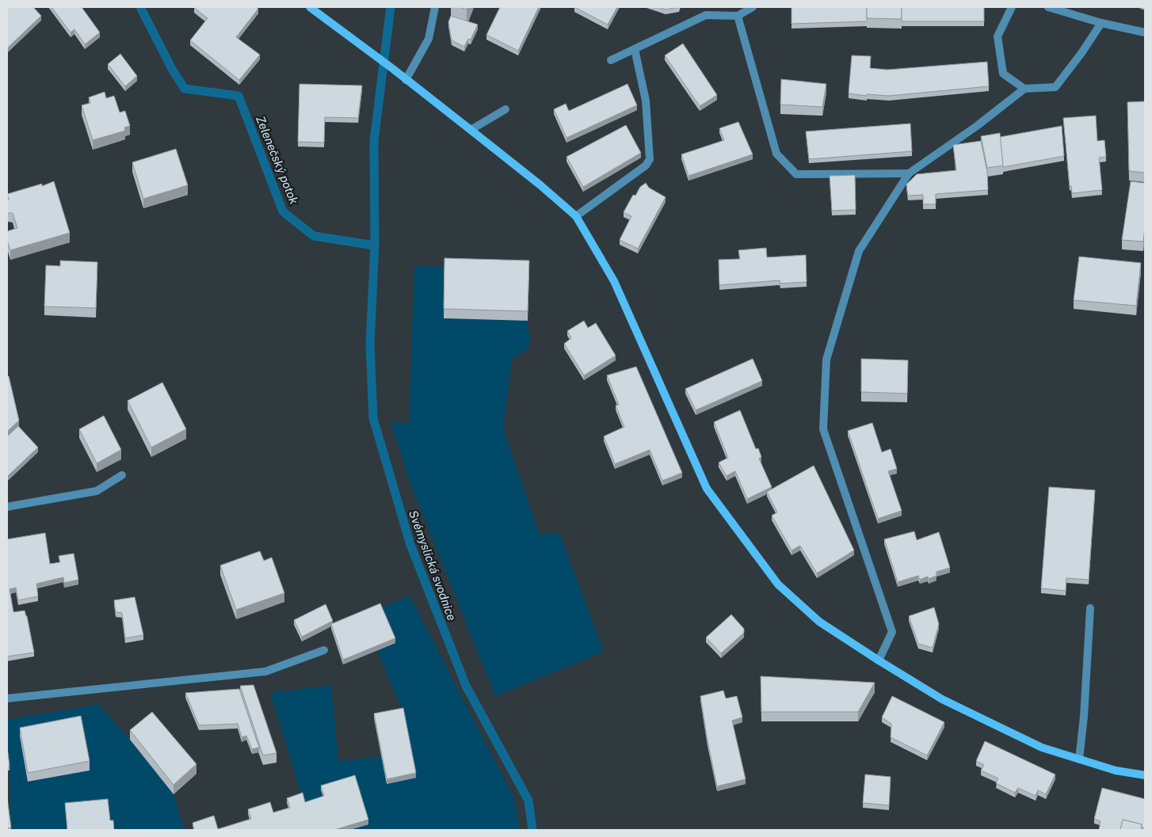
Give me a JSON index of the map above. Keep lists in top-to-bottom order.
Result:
{
  "water": ["Zelenečský potok", "Svémyslická svodnice"]
}
